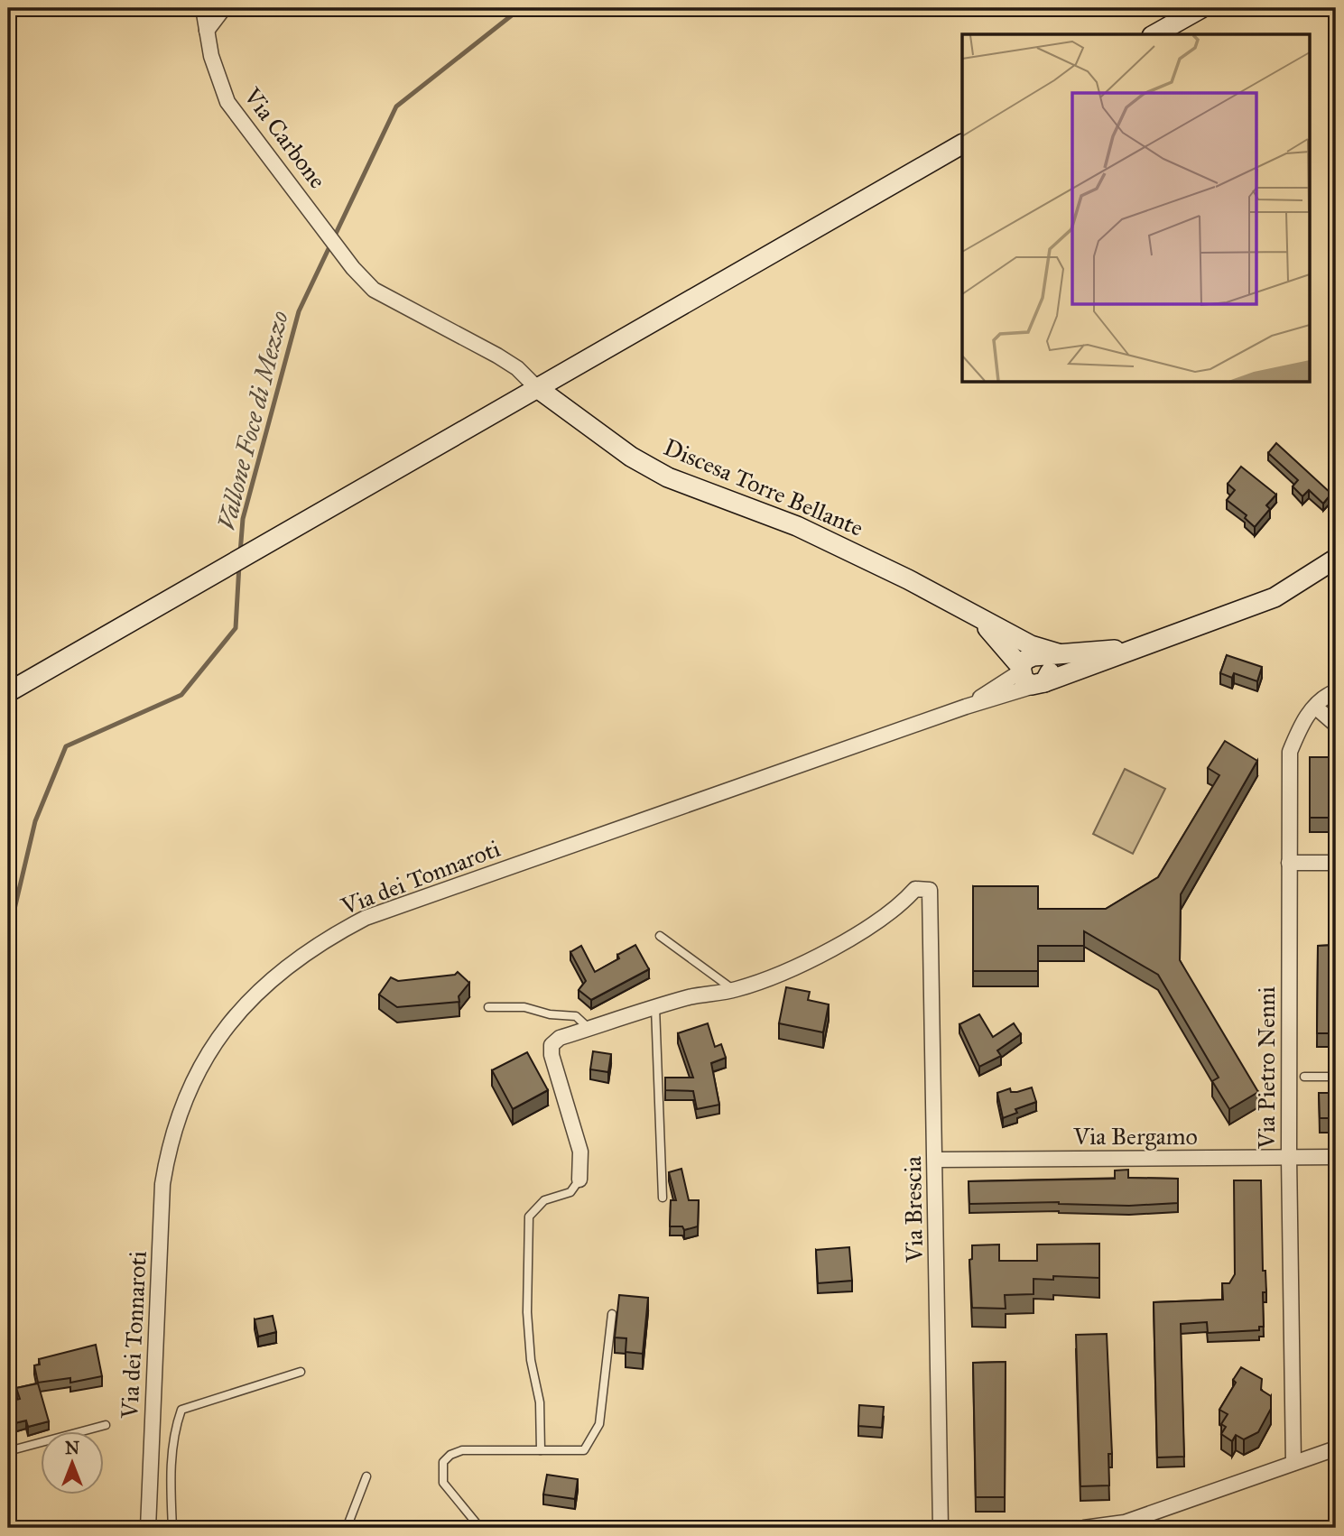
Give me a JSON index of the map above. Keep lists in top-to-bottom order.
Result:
{
  "streets": {
    "main road": ["Discesa Torre Bellante"],
    "street": [
      "Via Carbone",
      "Via dei Tonnaroti",
      "Via Pietro Nenni",
      "Via Bergamo",
      "Via Brescia"
    ]
  },
  "crossings": [
    ["Via Carbone", "Discesa Torre Bellante"],
    ["Via Pietro Nenni", "Via Bergamo"],
    ["Via Bergamo", "Via Brescia"]
  ],
  "water": ["Vallone Foce di Mezzo"],
  "north": "top"
}
